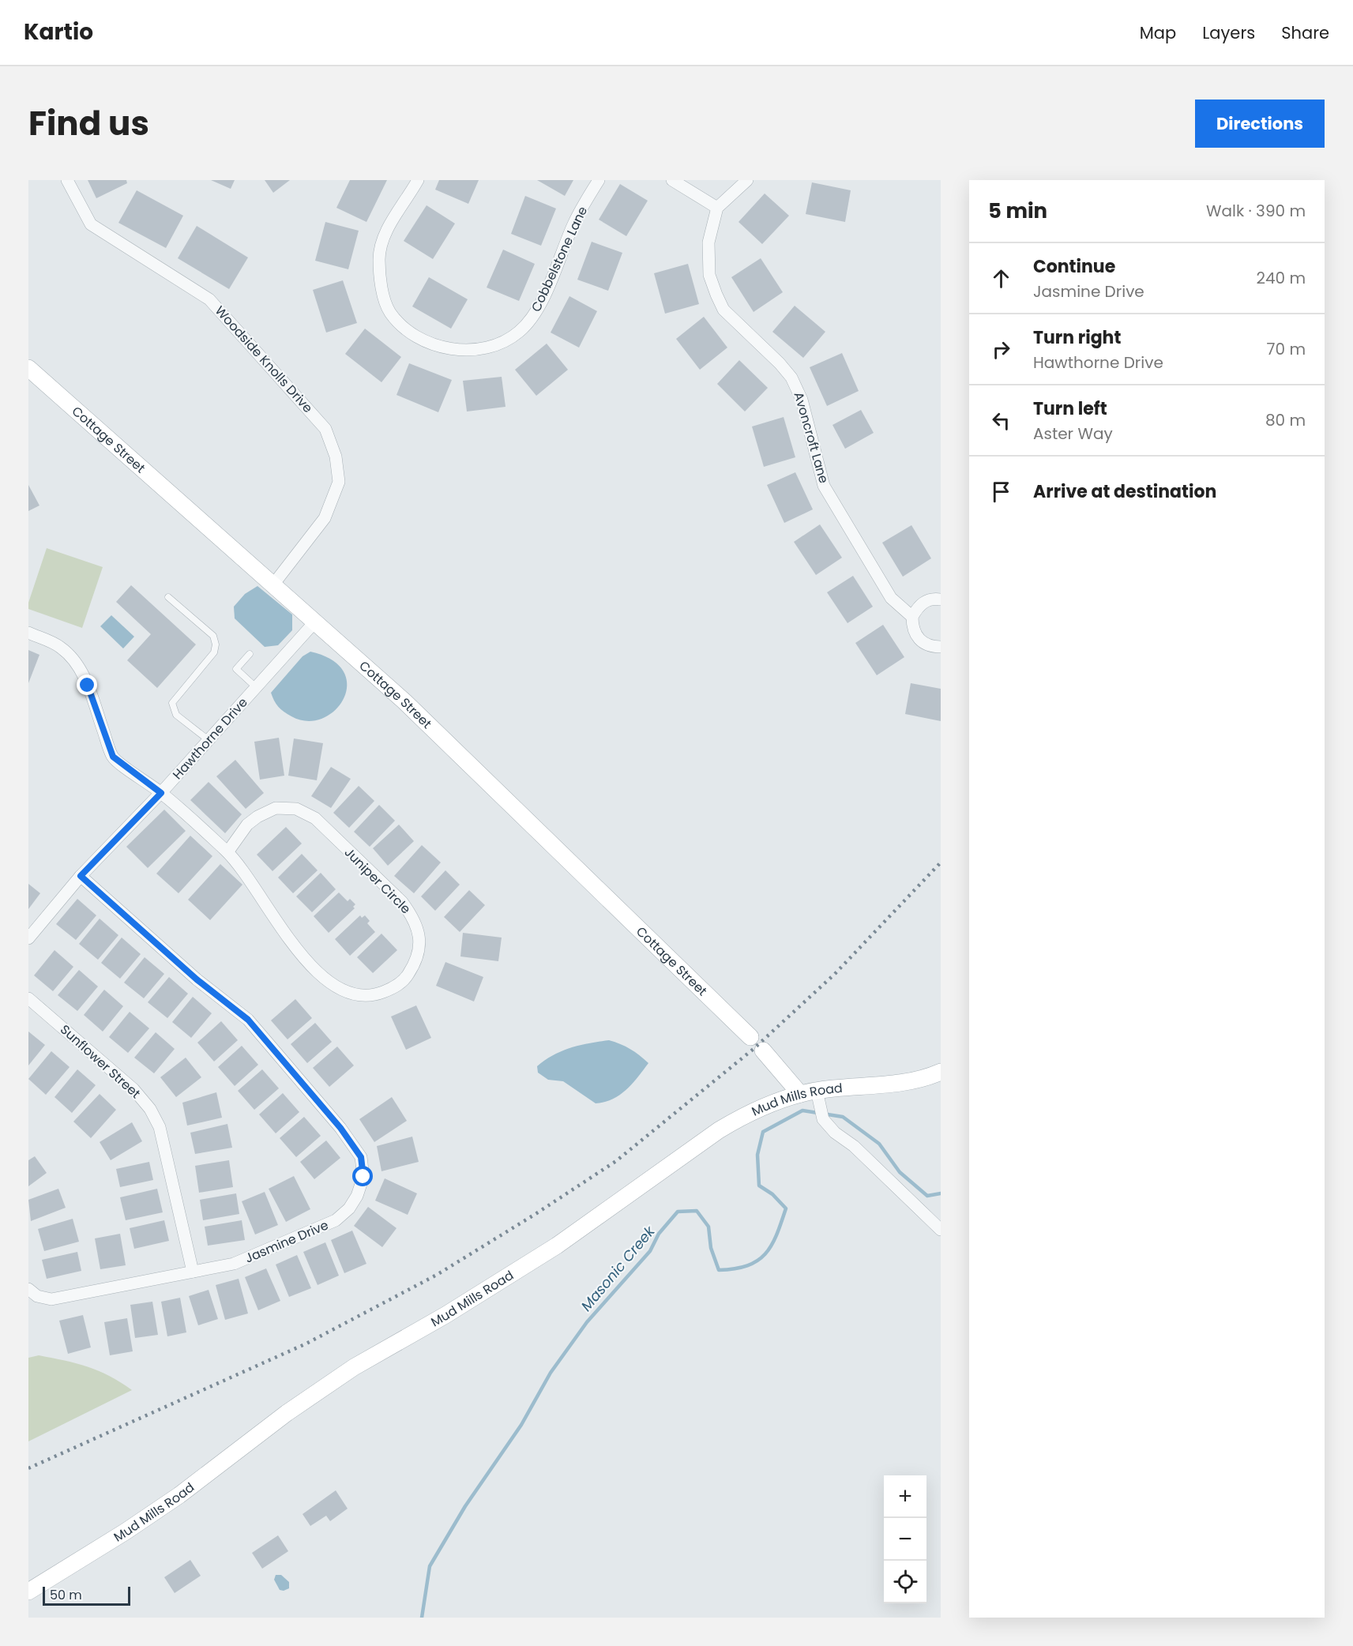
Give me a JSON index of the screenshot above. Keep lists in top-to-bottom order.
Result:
{
  "streets": {
    "street": [
      "Cobbelstone Lane",
      "Woodside Knolls Drive",
      "Avoncroft Lane",
      "Cottage Street",
      "Hawthorne Drive",
      "Juniper Circle",
      "Sunflower Street",
      "Mud Mills Road",
      "Jasmine Drive"
    ]
  },
  "crossings": [
    ["Woodside Knolls Drive", "Cottage Street"],
    ["Cottage Street", "Hawthorne Drive"],
    ["Hawthorne Drive", "Juniper Circle"],
    ["Hawthorne Drive", "Jasmine Drive"],
    ["Sunflower Street", "Jasmine Drive"]
  ],
  "water": ["Masonic Creek"],
  "scale_bar": "50 m",
  "page": {
    "header": "Kartio",
    "nav": ["Map", "Layers", "Share"],
    "title": "Find us",
    "buttons": "Directions",
    "heading": ["5 min", "Walk · 390 m"],
    "list": [
      ["Continue", "Jasmine Drive", "240 m"],
      ["Turn right", "Hawthorne Drive", "70 m"],
      ["Turn left", "Aster Way", "80 m"],
      "Arrive at destination"
    ],
    "map_buttons": ["+", "−"],
    "scale": "50 m"
  }
}
